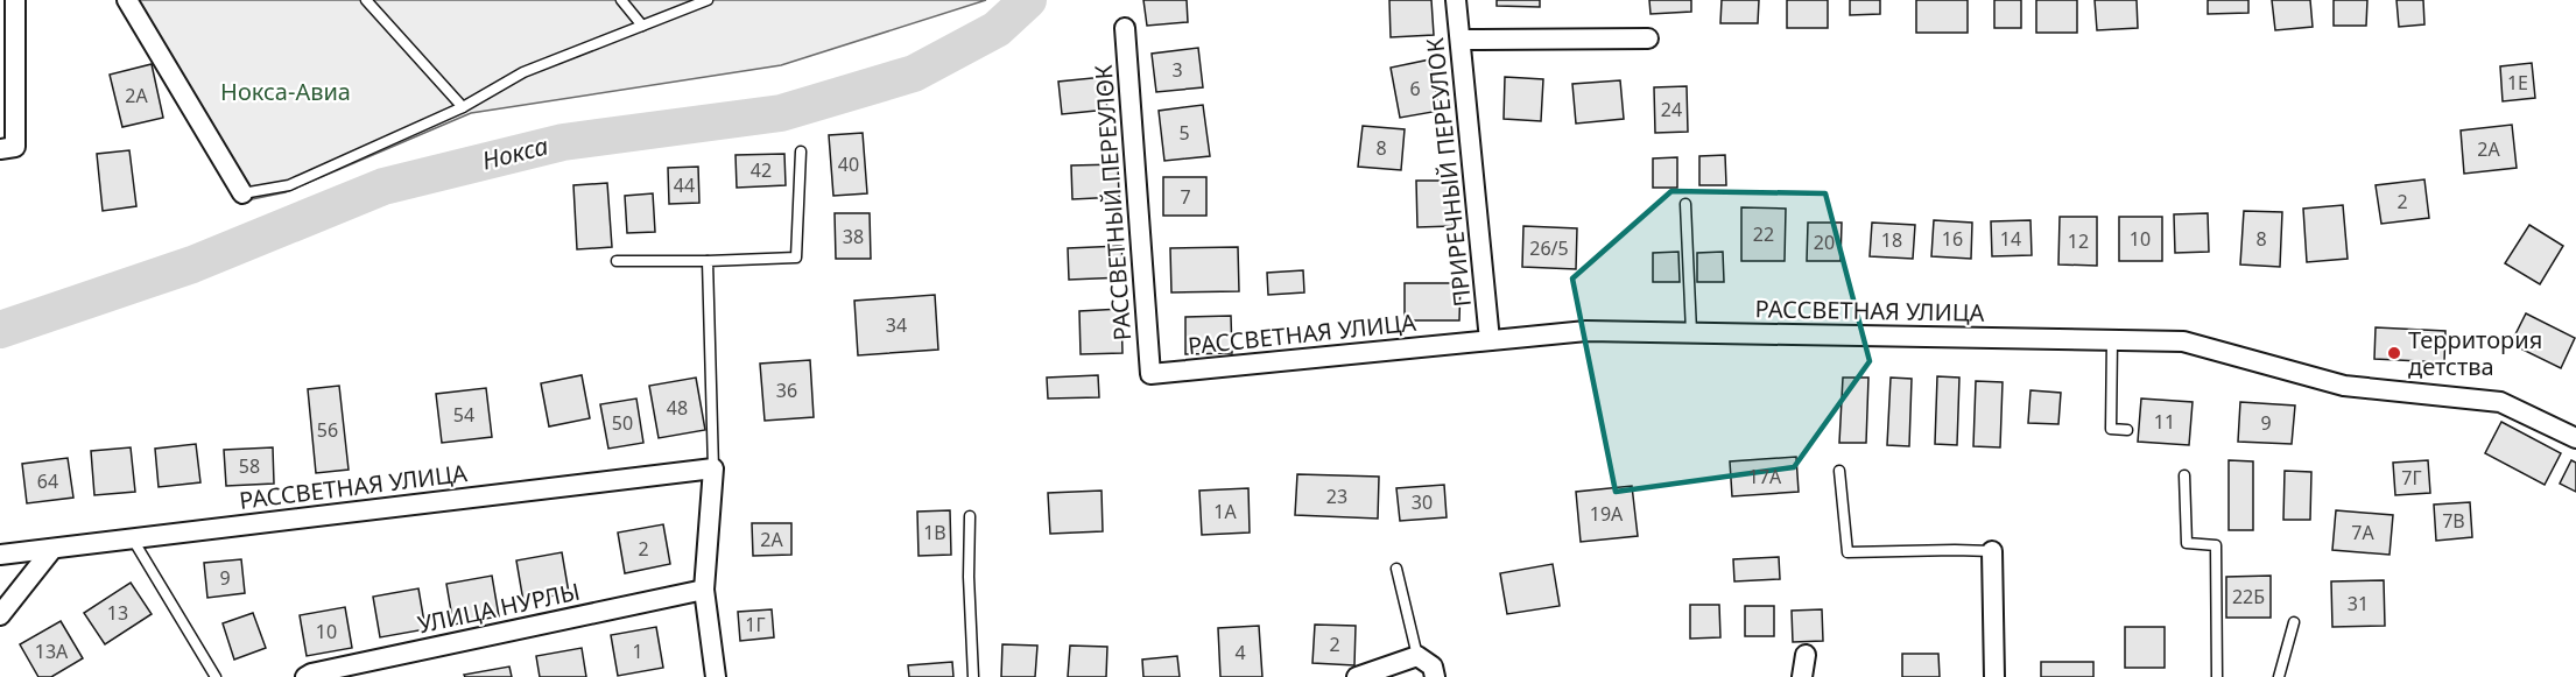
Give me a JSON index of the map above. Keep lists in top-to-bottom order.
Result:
{
  "streets": {
    "street": [
      "ПРИРЕЧНЫЙ ПЕРЕУЛОК",
      "РАССВЕТНЫЙ ПЕРЕУЛОК",
      "РАССВЕТНАЯ УЛИЦА",
      "УЛИЦА НУРЛЫ"
    ]
  },
  "crossings": [
    ["ПРИРЕЧНЫЙ ПЕРЕУЛОК", "РАССВЕТНАЯ УЛИЦА"],
    ["РАССВЕТНЫЙ ПЕРЕУЛОК", "РАССВЕТНАЯ УЛИЦА"]
  ],
  "water": ["Нокса"],
  "parks": ["Нокса-Авиа"],
  "places": ["Территория детства"],
  "house_numbers": [
    "3",
    "1Е",
    "6",
    "2А",
    "24",
    "5",
    "8",
    "2А",
    "40",
    "42",
    "44",
    "7",
    "2",
    "22",
    "38",
    "16",
    "14",
    "10",
    "8",
    "18",
    "12",
    "20",
    "26/5",
    "34",
    "36",
    "48",
    "54",
    "11",
    "50",
    "9",
    "56",
    "58",
    "17А",
    "7Г",
    "64",
    "23",
    "30",
    "1А",
    "19А",
    "7В",
    "1В",
    "7А",
    "2А",
    "2",
    "9",
    "22Б",
    "31",
    "13",
    "1Г",
    "10",
    "2",
    "13А",
    "1",
    "4"
  ]
}
